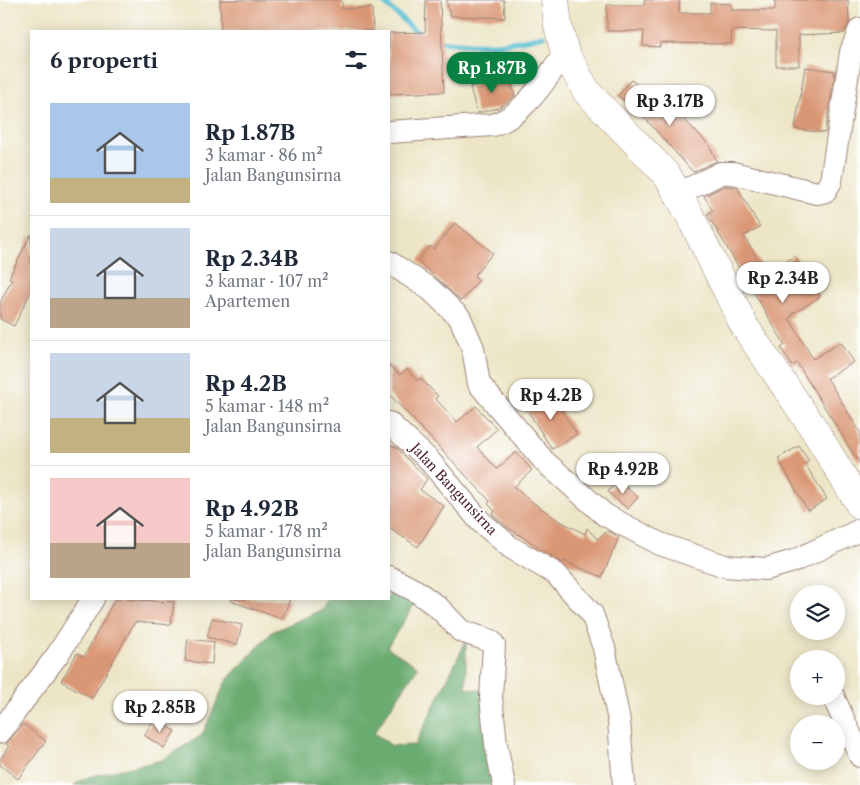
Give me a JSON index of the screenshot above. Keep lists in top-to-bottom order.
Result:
{
  "streets": {
    "street": ["Jalan Bangunsirna"]
  },
  "page": {
    "heading": "6 properti",
    "price": [
      "Rp 1.87B",
      "Rp 3.17B",
      "Rp 2.34B",
      "Rp 4.2B",
      "Rp 4.92B",
      "Rp 2.85B"
    ],
    "list": [
      {
        "name": "Rp 1.87B",
        "note": "3 kamar · 86 m² · Jalan Bangunsirna"
      },
      {
        "name": "Rp 2.34B",
        "note": "3 kamar · 107 m² · Apartemen"
      },
      {
        "name": "Rp 4.2B",
        "note": "5 kamar · 148 m² · Jalan Bangunsirna"
      },
      {
        "name": "Rp 4.92B",
        "note": "5 kamar · 178 m² · Jalan Bangunsirna"
      }
    ],
    "map_buttons": ["+", "−"]
  }
}
